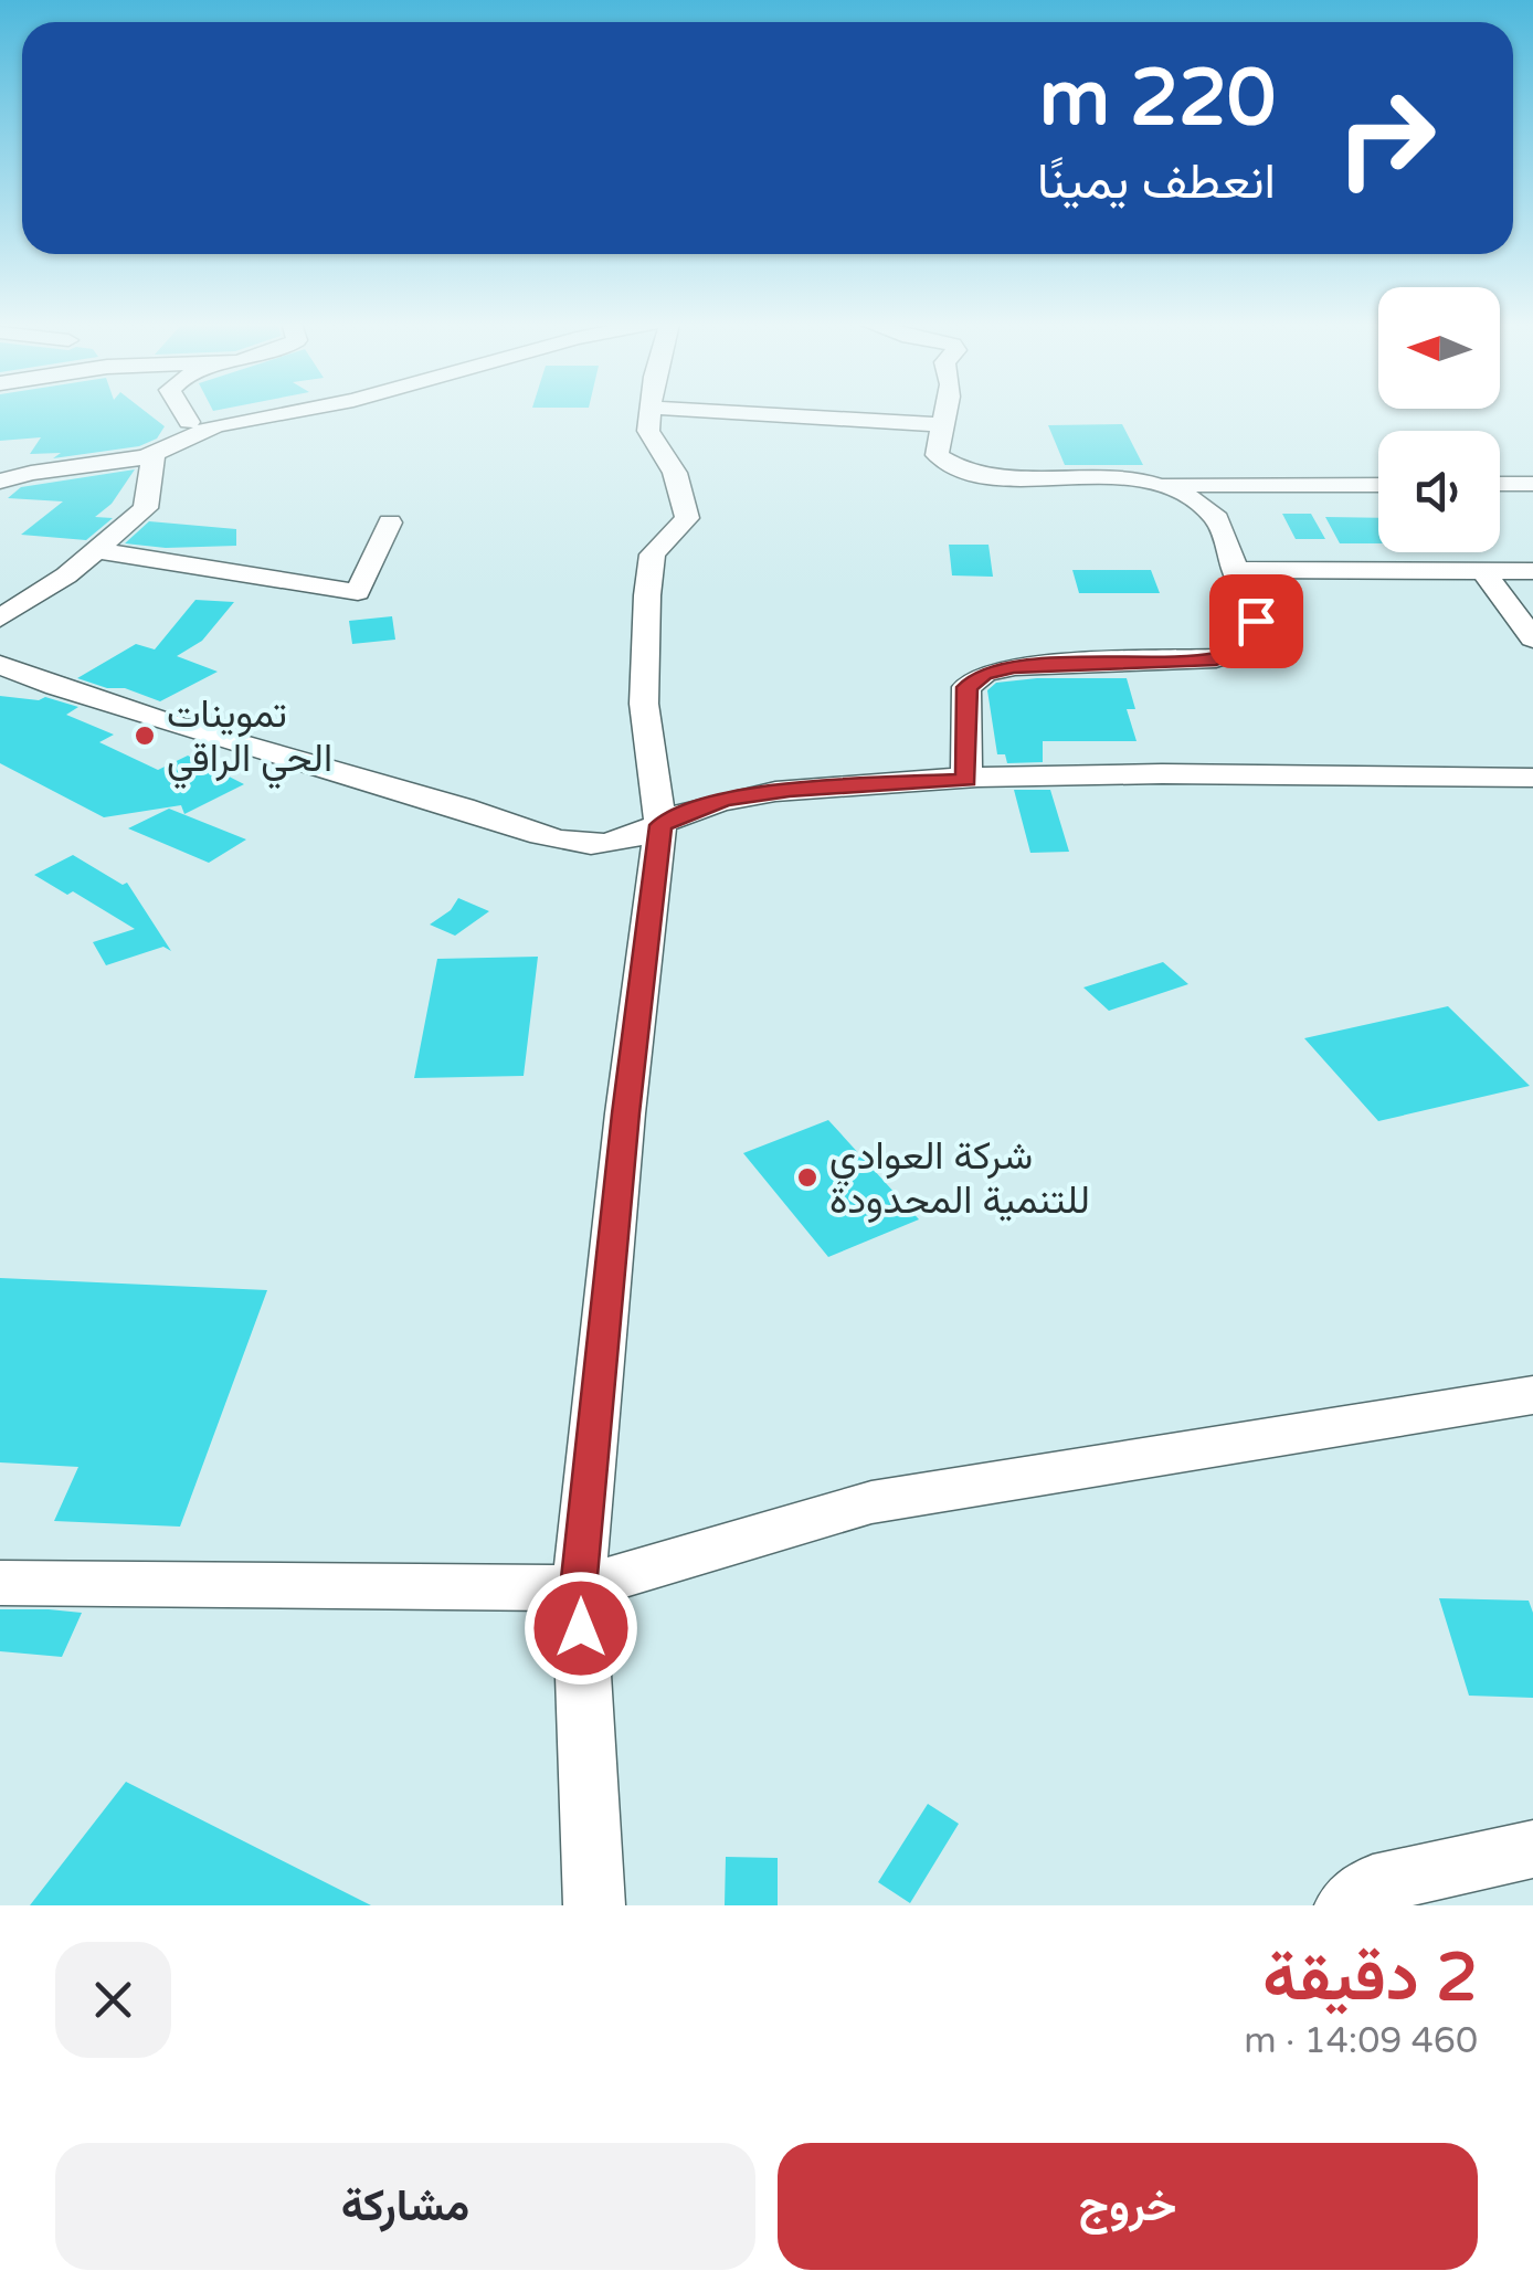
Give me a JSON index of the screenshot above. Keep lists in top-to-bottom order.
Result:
{
  "places": ["تموينات الحي الراقي", "شركة العوادي للتنمية المحدودة"],
  "north": "left",
  "page": {
    "turn": ["220 m", "انعطف يمينًا"],
    "heading": ["2 دقيقة", "460 m · 14:09"],
    "buttons": ["خروج", "مشاركة"]
  }
}
